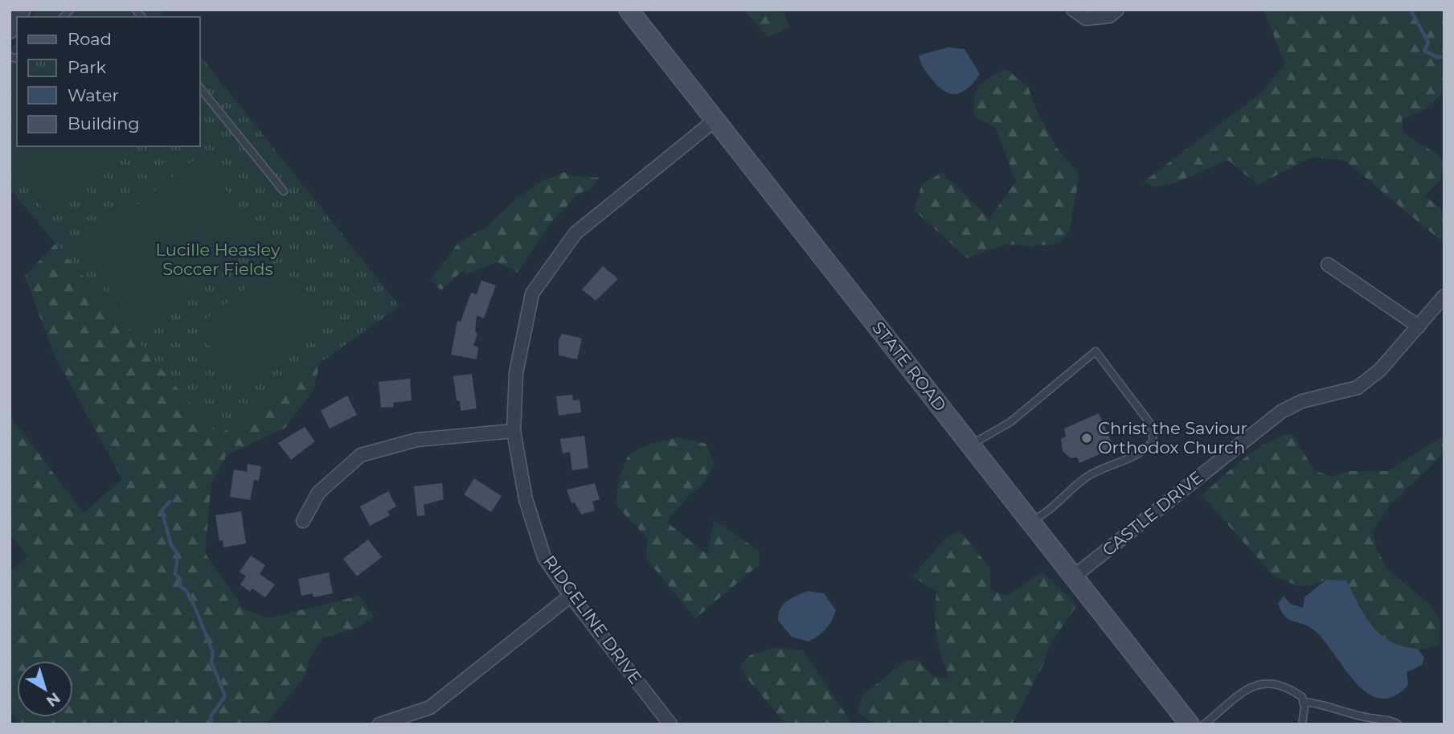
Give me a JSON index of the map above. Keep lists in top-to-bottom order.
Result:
{
  "streets": {
    "main road": ["STATE ROAD"],
    "street": ["CASTLE DRIVE", "RIDGELINE DRIVE"]
  },
  "crossings": [
    ["STATE ROAD", "CASTLE DRIVE"],
    ["STATE ROAD", "RIDGELINE DRIVE"]
  ],
  "parks": ["Lucille Heasley Soccer Fields"],
  "places": ["Christ the Saviour Orthodox Church"],
  "legend": [
    "Road",
    "Park",
    "Water",
    "Building"
  ],
  "north": "bottom right"
}
